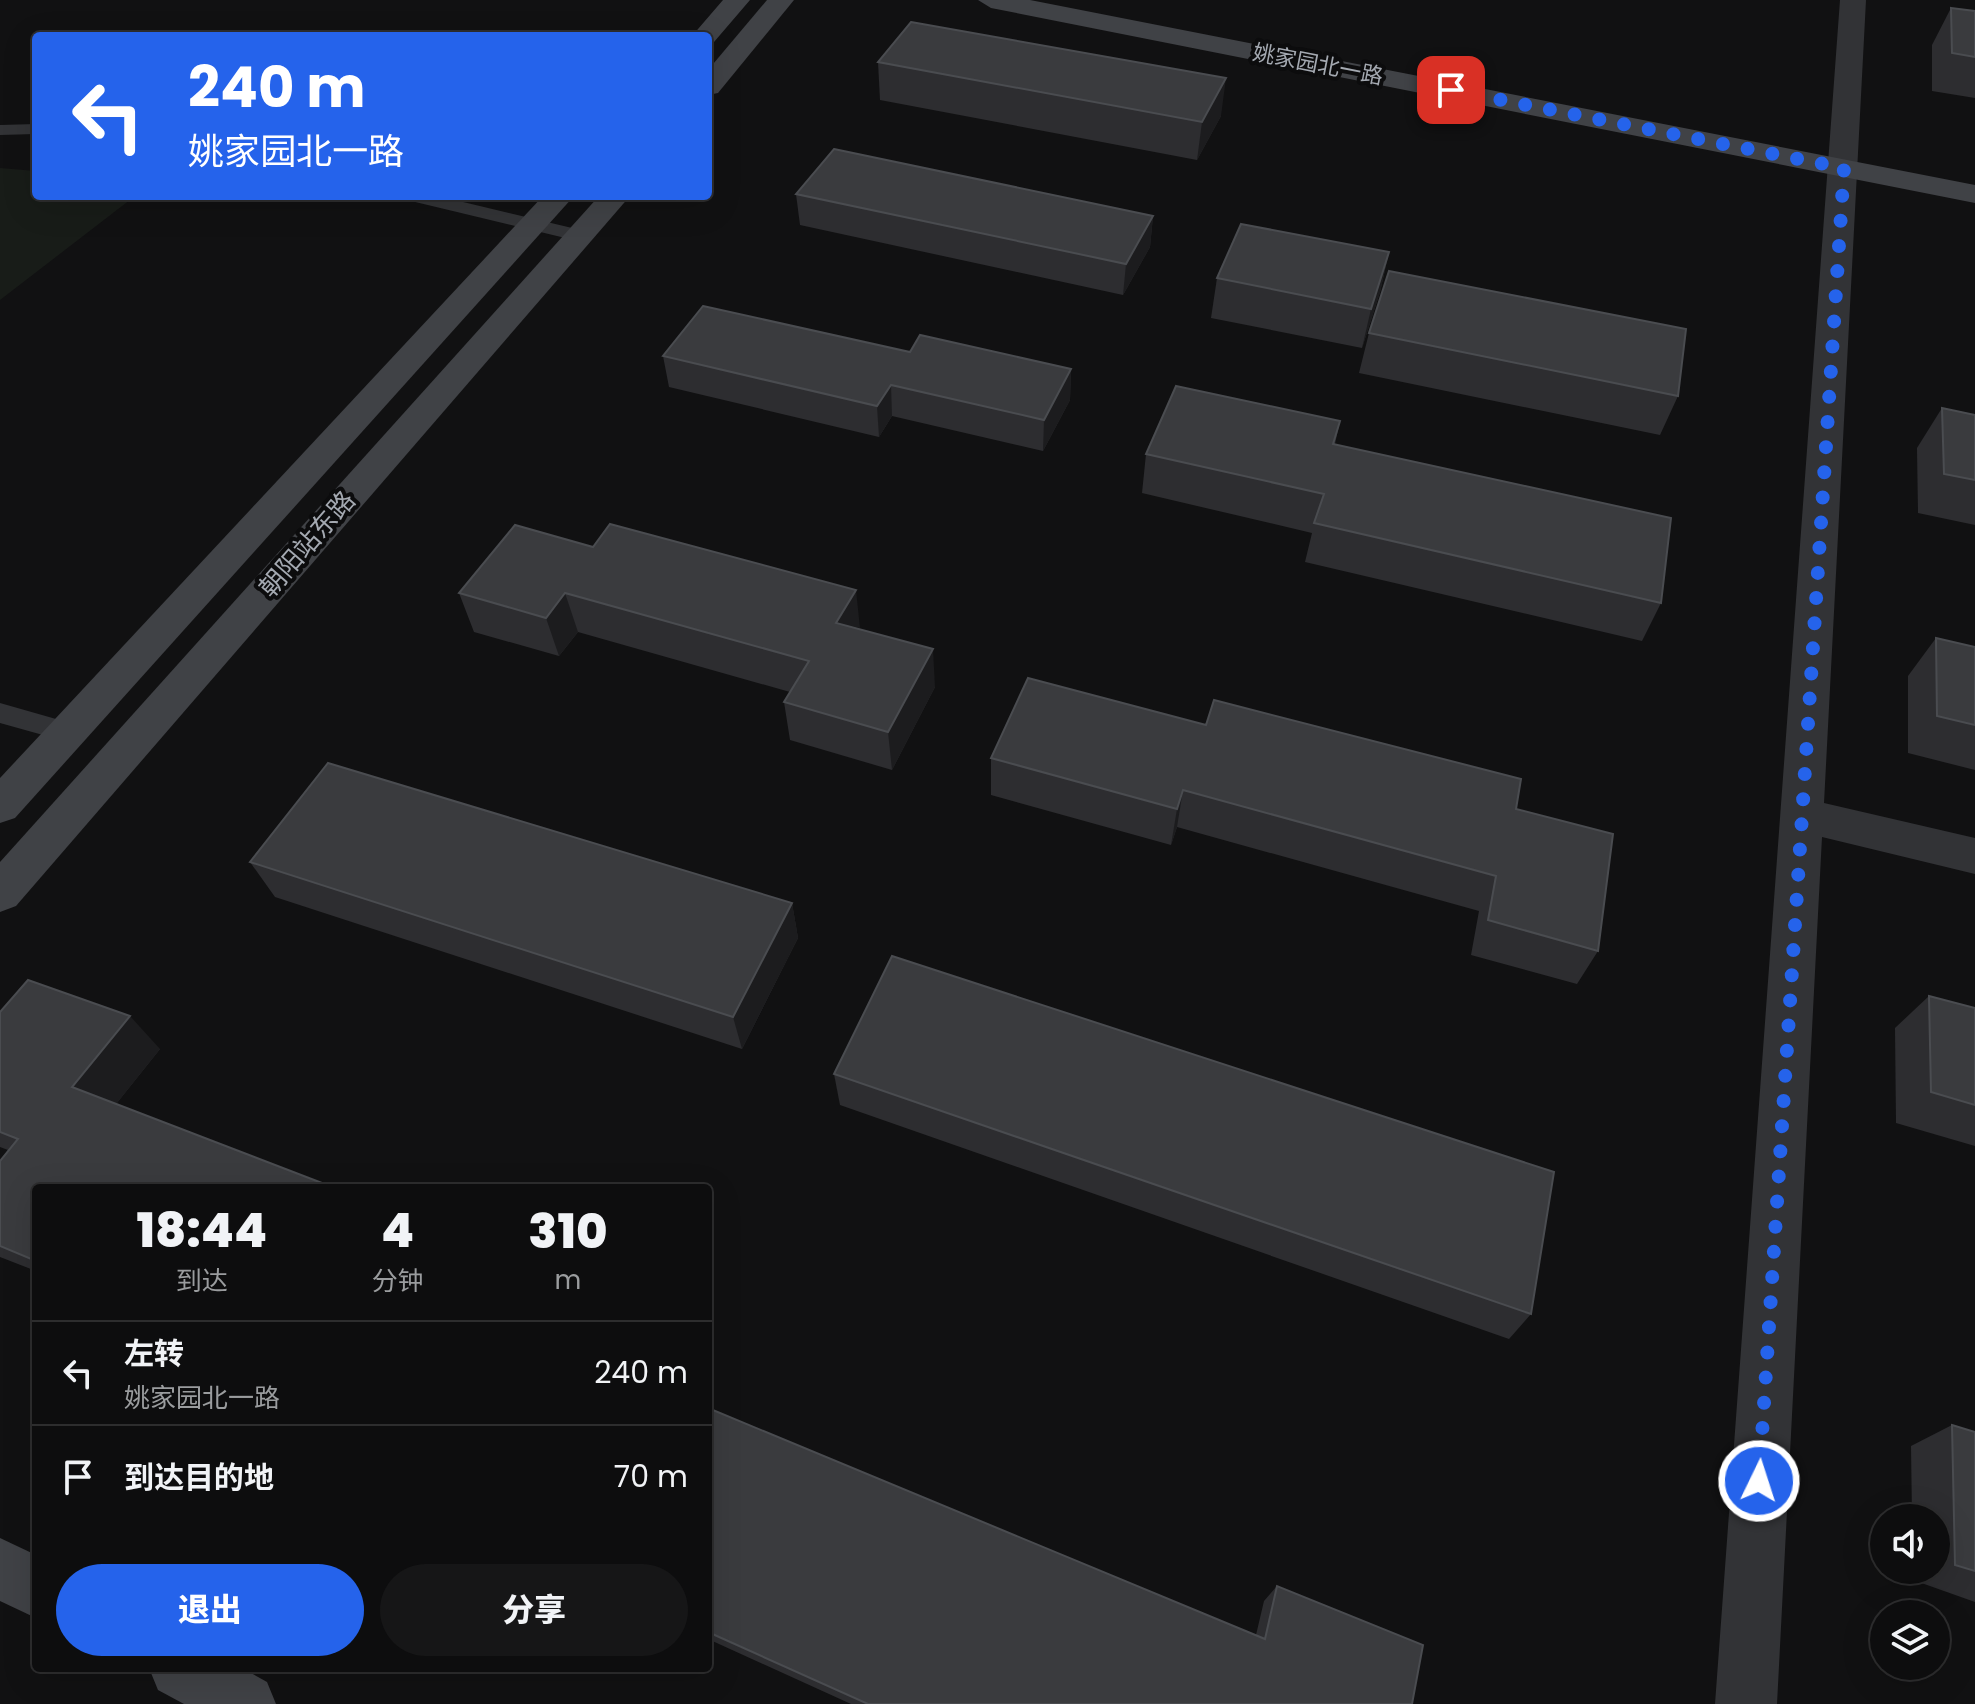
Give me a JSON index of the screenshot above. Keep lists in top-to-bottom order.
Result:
{
  "streets": {
    "street": ["姚家园北一路", "朝阳站东路"]
  },
  "page": {
    "turn": ["240 m", "姚家园北一路"],
    "eta": [
      "18:44",
      "到达",
      "4",
      "分钟",
      "310",
      "m"
    ],
    "list": [
      {
        "name": "左转",
        "note": "姚家园北一路",
        "value": "240 m"
      },
      {
        "name": "到达目的地",
        "value": "70 m"
      }
    ],
    "buttons": ["退出", "分享"]
  }
}
